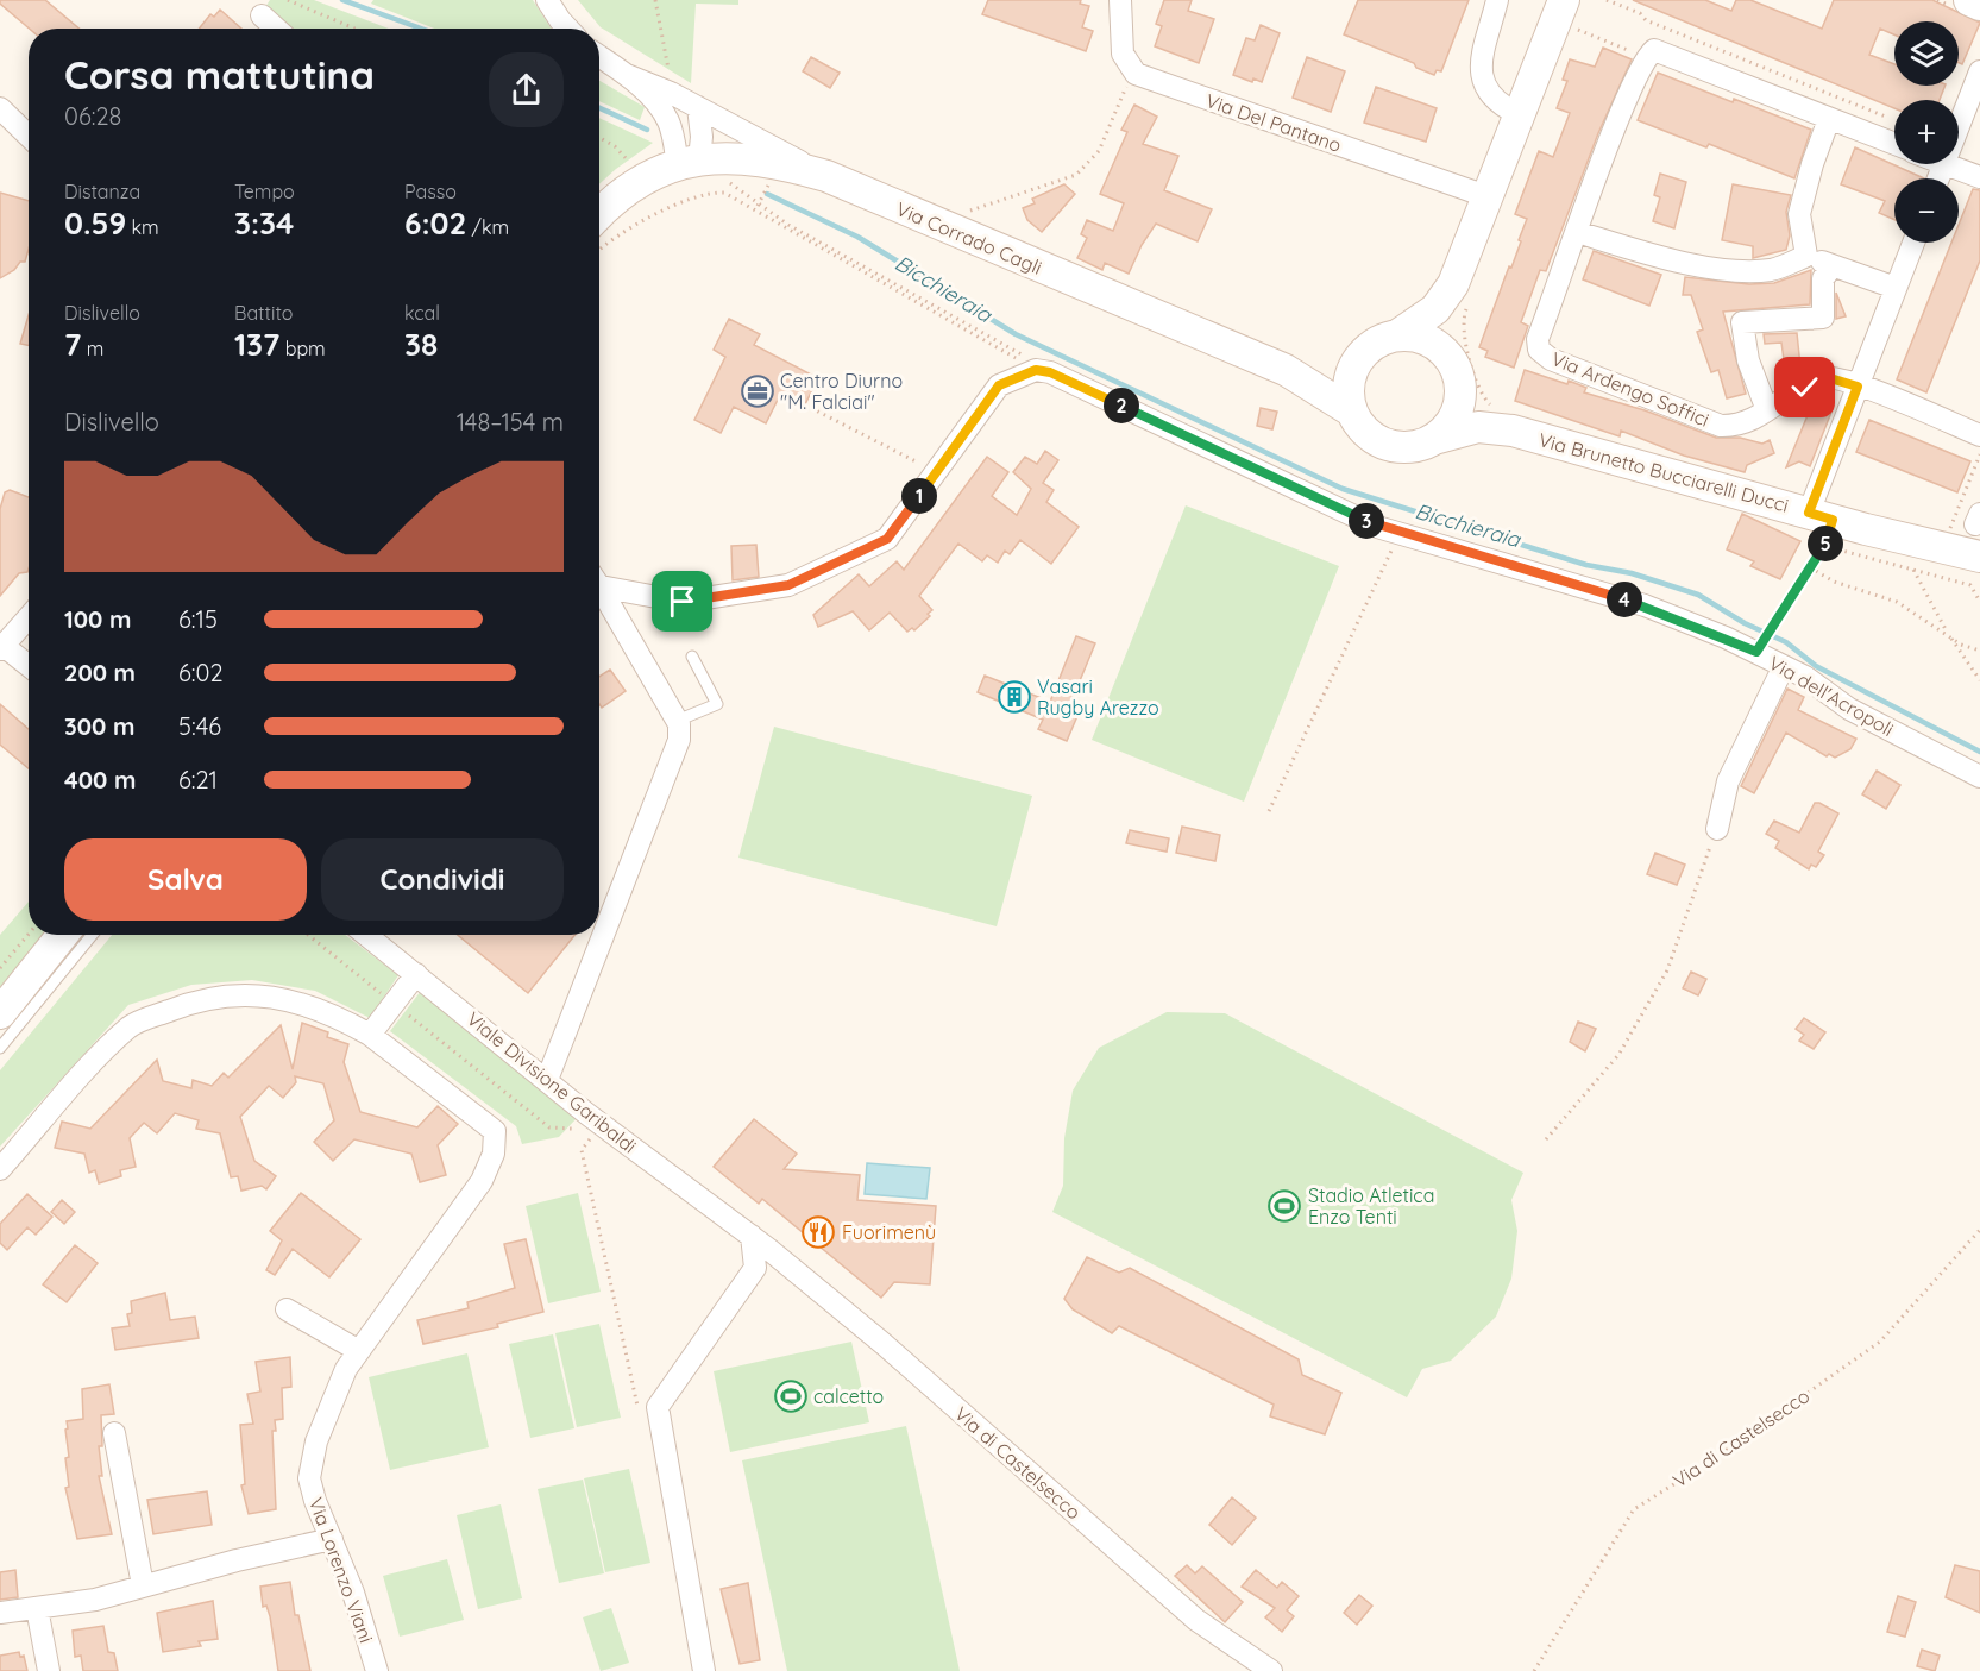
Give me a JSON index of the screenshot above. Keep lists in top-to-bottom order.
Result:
{
  "streets": {
    "main road": ["Via Corrado Cagli", "Via Brunetto Bucciarelli Ducci"],
    "street": [
      "Via Del Pantano",
      "Via Ardengo Soffici",
      "Via dell'Acropoli",
      "Viale Divisione Garibaldi",
      "Via di Castelsecco",
      "Via Lorenzo Viani"
    ]
  },
  "crossings": [
    ["Via Corrado Cagli", "Via Brunetto Bucciarelli Ducci"],
    ["Viale Divisione Garibaldi", "Via di Castelsecco"]
  ],
  "water": ["Bicchieraia"],
  "places": {
    "office": ["Centro Diurno \"M. Falciai\""],
    "building": ["Vasari Rugby Arezzo"],
    "sports": ["Stadio Atletica Enzo Tenti", "calcetto"],
    "restaurant": ["Fuorimenù"]
  },
  "page": {
    "map_buttons": ["+", "−"],
    "heading": ["Corsa mattutina", "06:28"],
    "stats": [
      ["Distanza", "0.59 km"],
      ["Tempo", "3:34"],
      ["Passo", "6:02 /km"],
      ["Dislivello", "7 m"],
      ["Battito", "137 bpm"],
      ["kcal", "38"]
    ],
    "pins": [
      "2",
      "1",
      "3",
      "5",
      "4"
    ],
    "chart": ["Dislivello", "148–154 m"],
    "list": [
      {
        "name": "100 m",
        "note": "6:15"
      },
      {
        "name": "200 m",
        "note": "6:02"
      },
      {
        "name": "300 m",
        "note": "5:46"
      },
      {
        "name": "400 m",
        "note": "6:21"
      }
    ],
    "buttons": ["Salva", "Condividi"]
  }
}
